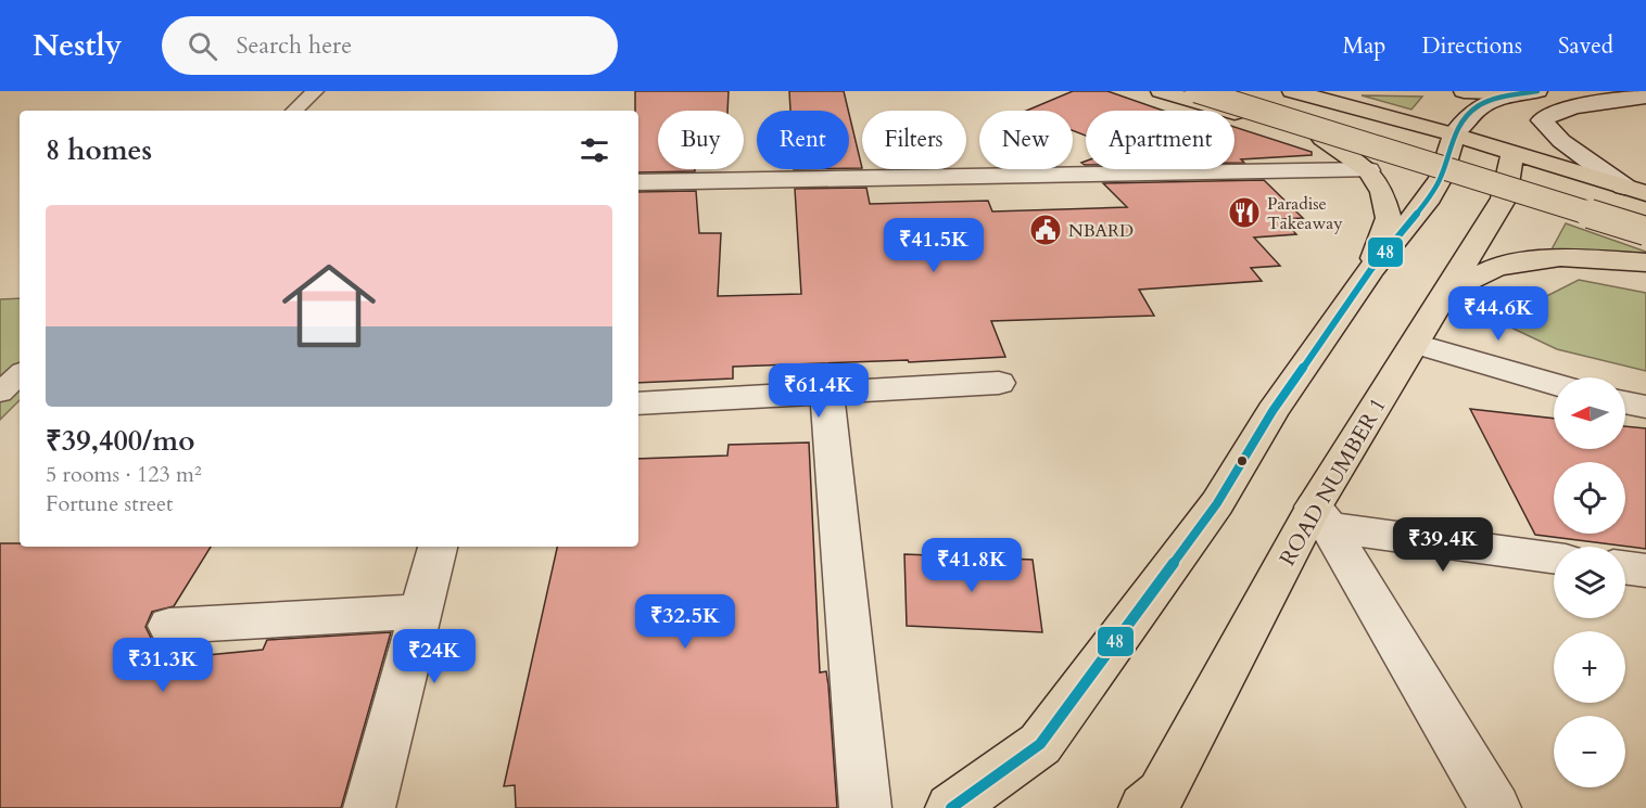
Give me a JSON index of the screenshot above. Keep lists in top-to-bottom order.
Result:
{
  "streets": {
    "main road": ["ROAD NUMBER 1"]
  },
  "places": {
    "restaurant": ["Paradise Takeaway"],
    "public building": ["NBARD"]
  },
  "lines": ["transit line 48"],
  "north": "left",
  "page": {
    "header": "Nestly",
    "search": "Search here",
    "nav": ["Map", "Directions", "Saved"],
    "chip": [
      "Buy",
      "Rent",
      "Filters",
      "New",
      "Apartment"
    ],
    "heading": "8 homes",
    "list": [
      {
        "name": "₹39,400/mo",
        "note": "5 rooms · 123 m² · Fortune street"
      }
    ],
    "price": [
      "₹41.5K",
      "₹44.6K",
      "₹61.4K",
      "₹39.4K",
      "₹41.8K",
      "₹32.5K",
      "₹24K",
      "₹31.3K"
    ],
    "map_buttons": ["+", "−"]
  }
}
